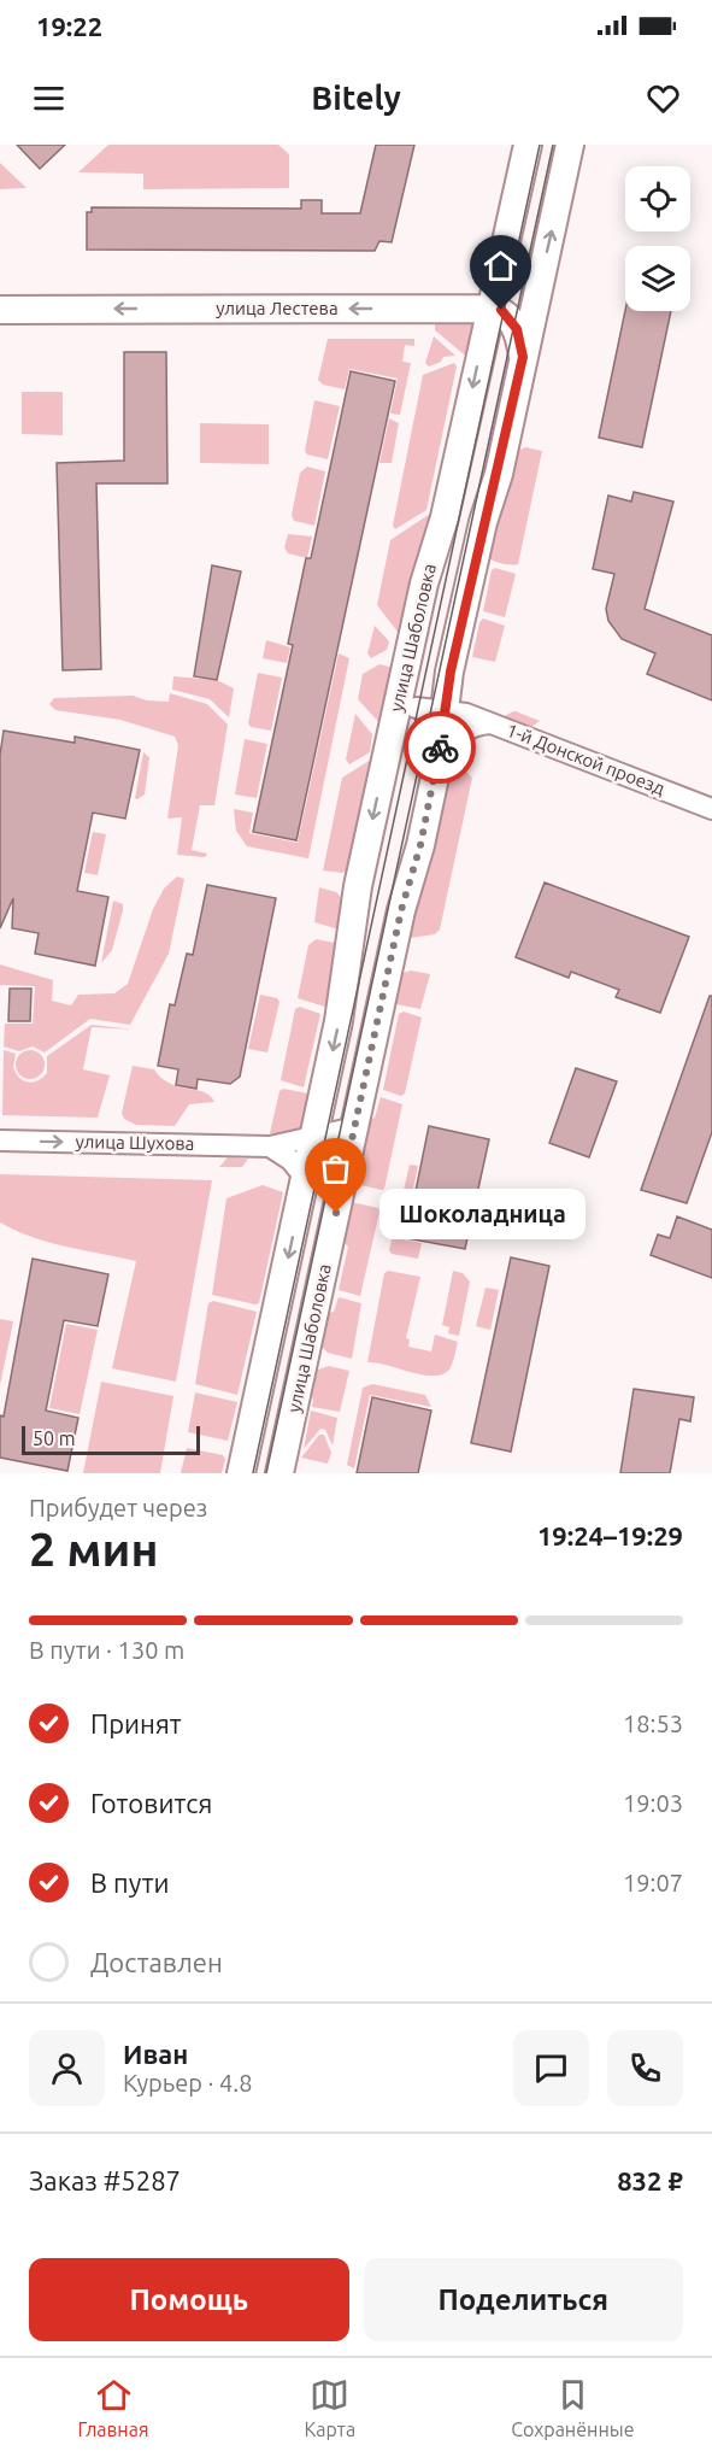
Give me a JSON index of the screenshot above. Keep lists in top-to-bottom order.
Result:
{
  "streets": {
    "main road": ["улица Лестева", "улица Шаболовка"],
    "street": ["1-й Донской проезд", "улица Шухова"]
  },
  "crossings": [
    ["улица Лестева", "улица Шаболовка"],
    ["улица Шаболовка", "1-й Донской проезд"],
    ["улица Шаболовка", "улица Шухова"]
  ],
  "one_way": ["улица Лестева", "улица Шухова"],
  "places": ["Шоколадница"],
  "scale_bar": "50 m",
  "page": {
    "status": "19:22",
    "header": "Bitely",
    "bubble": "Шоколадница",
    "scale": "50 m",
    "heading": ["2 мин", "Прибудет через", "19:24–19:29"],
    "panel": [
      "Иван",
      "Курьер · 4.8",
      "Заказ #5287",
      "832 ₽"
    ],
    "bar": "В пути · 130 m",
    "list": [
      ["Принят", "18:53"],
      ["Готовится", "19:03"],
      ["В пути", "19:07"],
      "Доставлен"
    ],
    "buttons": ["Помощь", "Поделиться"],
    "tabs": ["Главная", "Карта", "Сохранённые"]
  }
}
